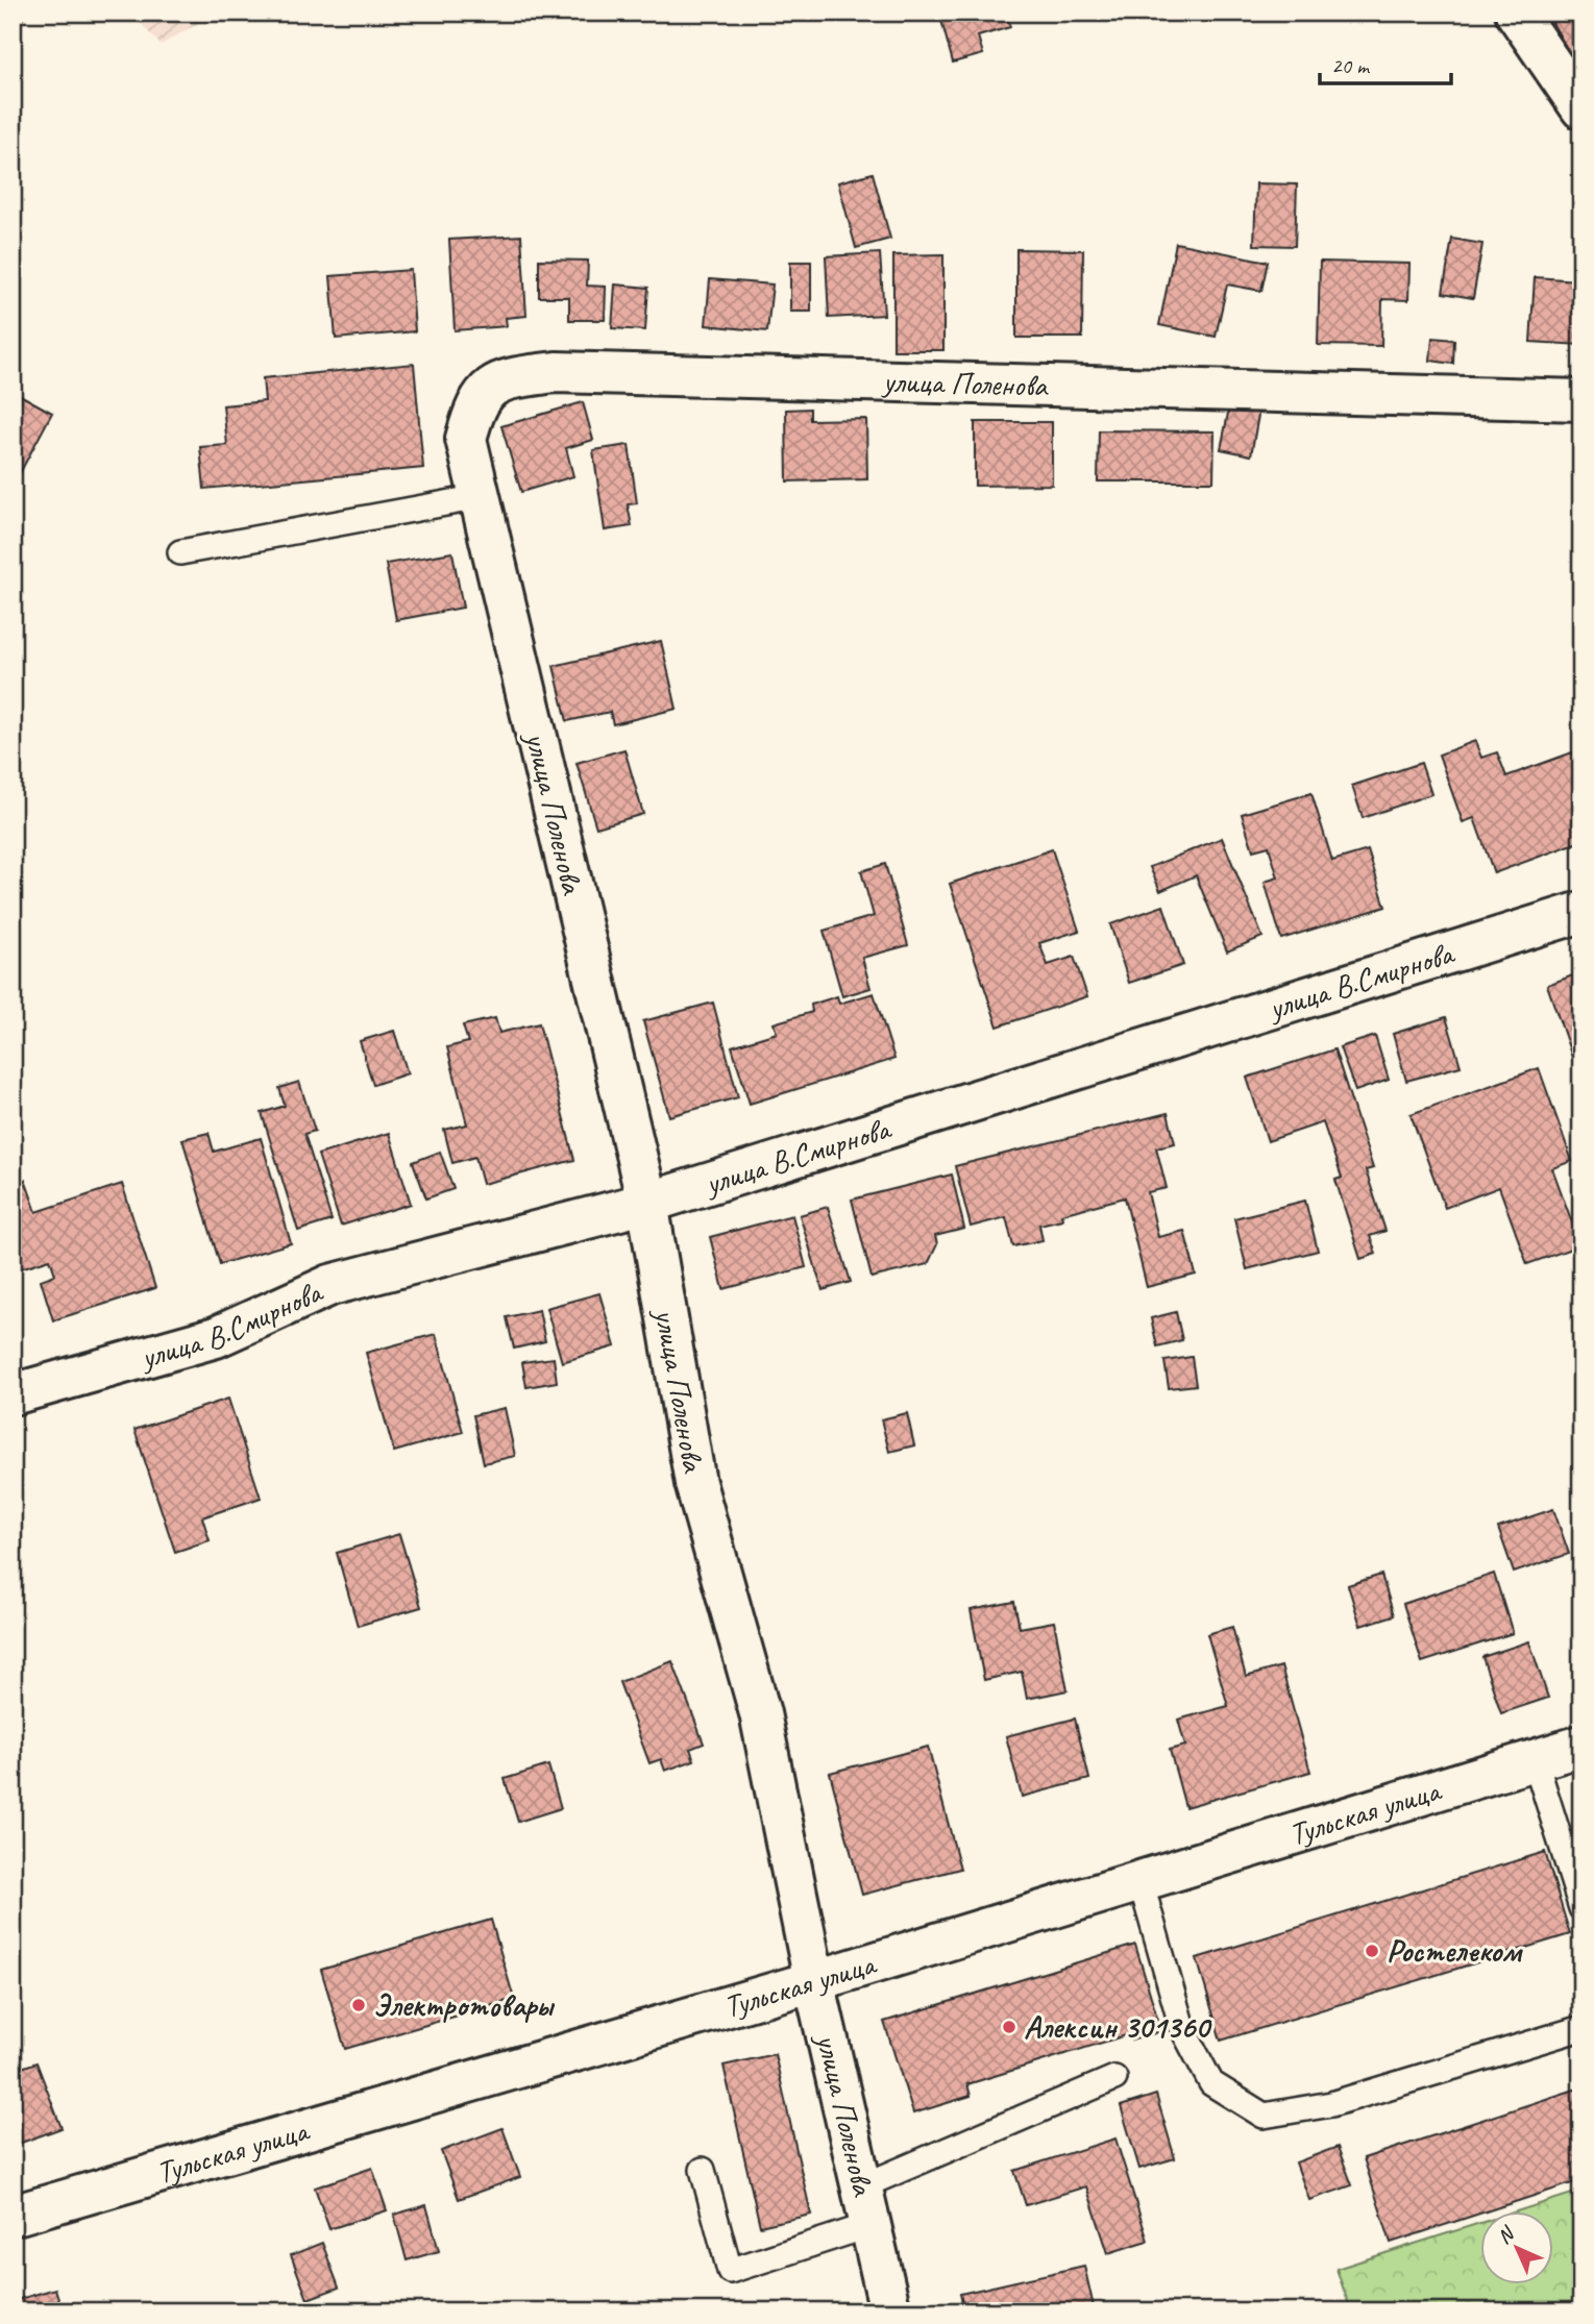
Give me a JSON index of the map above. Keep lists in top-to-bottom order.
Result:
{
  "streets": {
    "street": ["улица Поленова", "улица В.Смирнова", "Тульская улица"]
  },
  "crossings": [
    ["улица Поленова", "улица В.Смирнова"],
    ["улица Поленова", "Тульская улица"]
  ],
  "places": ["Ростелеком", "Электротовары", "Алексин 301360"],
  "scale_bar": "20 m",
  "north": "top left"
}
